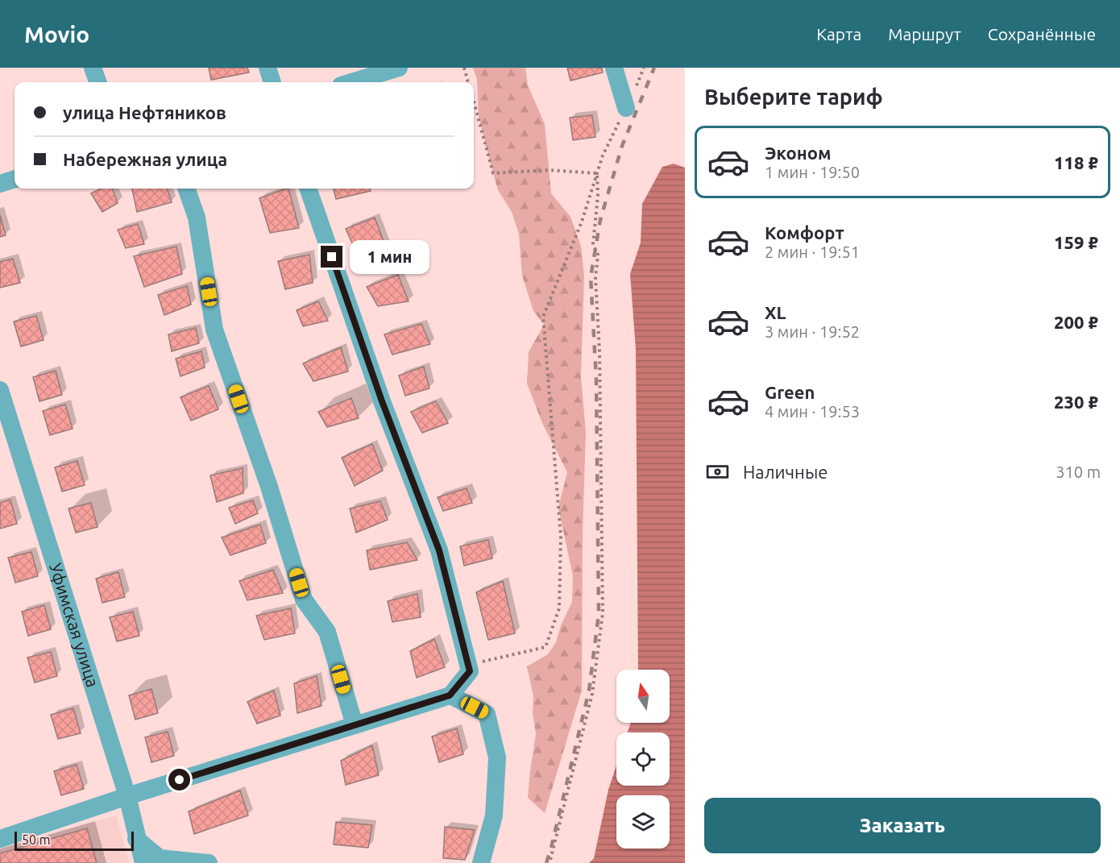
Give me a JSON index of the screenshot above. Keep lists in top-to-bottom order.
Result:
{
  "streets": {
    "street": ["Уфимская улица"]
  },
  "scale_bar": "50 m",
  "north": "top",
  "page": {
    "header": "Movio",
    "nav": ["Карта", "Маршрут", "Сохранённые"],
    "heading": "Выберите тариф",
    "banner": ["улица Нефтяников", "Набережная улица"],
    "list": [
      {
        "name": "Эконом",
        "note": "1 мин · 19:50",
        "value": "118 ₽"
      },
      {
        "name": "Комфорт",
        "note": "2 мин · 19:51",
        "value": "159 ₽"
      },
      {
        "name": "XL",
        "note": "3 мин · 19:52",
        "value": "200 ₽"
      },
      {
        "name": "Green",
        "note": "4 мин · 19:53",
        "value": "230 ₽"
      }
    ],
    "bubble": "1 мин",
    "pay": ["Наличные", "310 m"],
    "buttons": "Заказать",
    "scale": "50 m"
  }
}
